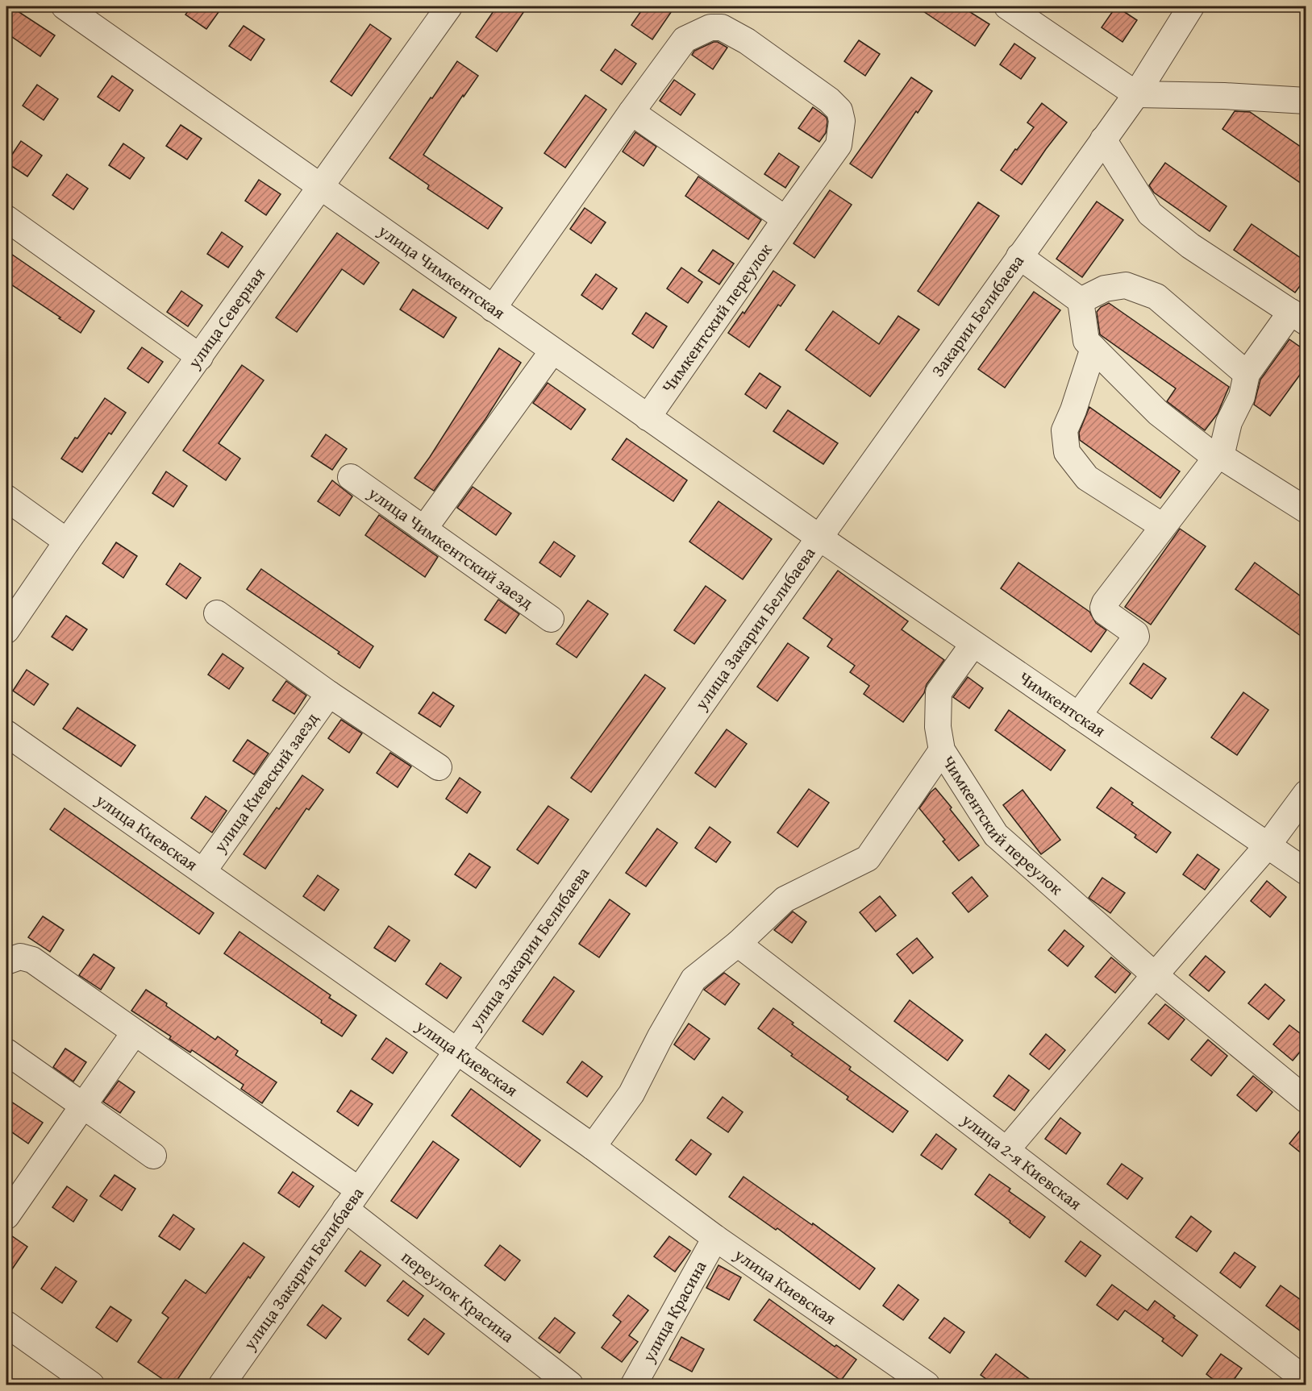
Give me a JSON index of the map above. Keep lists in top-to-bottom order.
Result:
{
  "streets": {
    "street": [
      "улица Чимкентская",
      "Закарии Белибаева",
      "улица Северная",
      "Чимкентский переулок",
      "улица Чимкентский заезд",
      "улица Закарии Белибаева",
      "Чимкентская",
      "улица Киевский заезд",
      "улица Киевская",
      "улица 2-я Киевская",
      "переулок Красина",
      "улица Красина"
    ]
  },
  "crossings": [
    ["улица Чимкентская", "Закарии Белибаева"],
    ["улица Чимкентская", "улица Северная"],
    ["улица Чимкентская", "Чимкентский переулок"],
    ["улица Чимкентская", "улица Закарии Белибаева"],
    ["улица Чимкентская", "Чимкентская"],
    ["Закарии Белибаева", "улица Закарии Белибаева"],
    ["Закарии Белибаева", "Чимкентская"],
    ["Чимкентский переулок", "Чимкентская"],
    ["улица Закарии Белибаева", "Чимкентская"],
    ["улица Закарии Белибаева", "улица Киевская"],
    ["улица Закарии Белибаева", "переулок Красина"],
    ["улица Киевский заезд", "улица Киевская"],
    ["улица Киевская", "улица Красина"]
  ]
}
